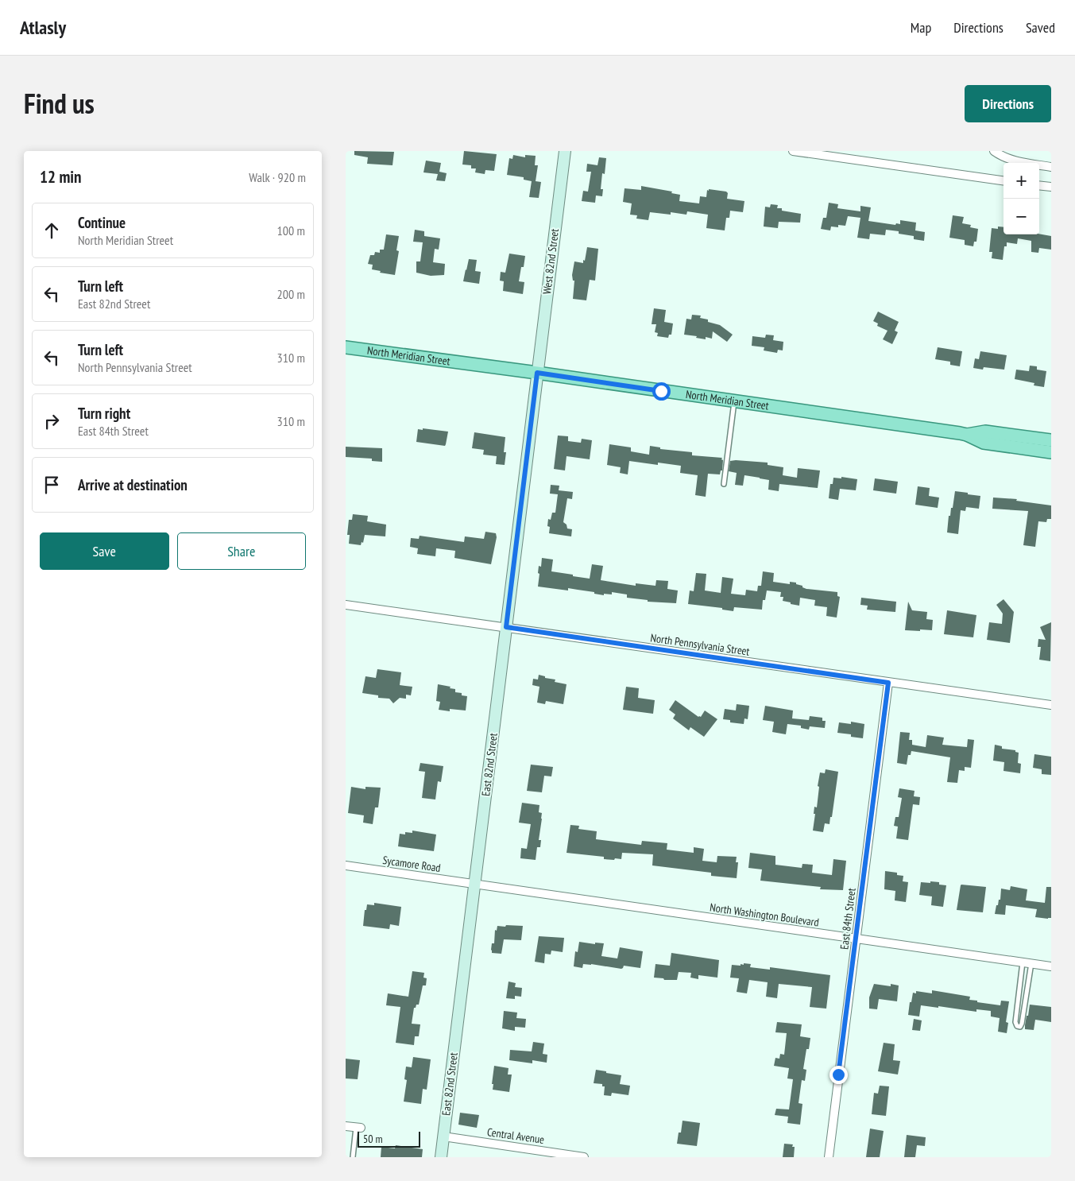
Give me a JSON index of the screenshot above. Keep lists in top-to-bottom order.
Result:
{
  "streets": {
    "main road": ["North Meridian Street"],
    "street": [
      "West 82nd Street",
      "North Pennsylvania Street",
      "East 82nd Street",
      "Sycamore Road",
      "North Washington Boulevard",
      "East 84th Street",
      "Central Avenue"
    ]
  },
  "crossings": [
    ["West 82nd Street", "North Meridian Street"],
    ["West 82nd Street", "East 82nd Street"],
    ["North Meridian Street", "East 82nd Street"],
    ["North Pennsylvania Street", "East 82nd Street"],
    ["North Pennsylvania Street", "East 84th Street"],
    ["East 82nd Street", "Sycamore Road"],
    ["East 82nd Street", "North Washington Boulevard"],
    ["East 82nd Street", "Central Avenue"],
    ["Sycamore Road", "North Washington Boulevard"],
    ["North Washington Boulevard", "East 84th Street"]
  ],
  "scale_bar": "50 m",
  "page": {
    "header": "Atlasly",
    "nav": ["Map", "Directions", "Saved"],
    "title": "Find us",
    "buttons": [
      "Directions",
      ["Save", "Share"]
    ],
    "heading": ["12 min", "Walk · 920 m"],
    "map_buttons": ["+", "−"],
    "list": [
      ["Continue", "North Meridian Street", "100 m"],
      ["Turn left", "East 82nd Street", "200 m"],
      ["Turn left", "North Pennsylvania Street", "310 m"],
      ["Turn right", "East 84th Street", "310 m"],
      "Arrive at destination"
    ],
    "scale": "50 m"
  }
}
